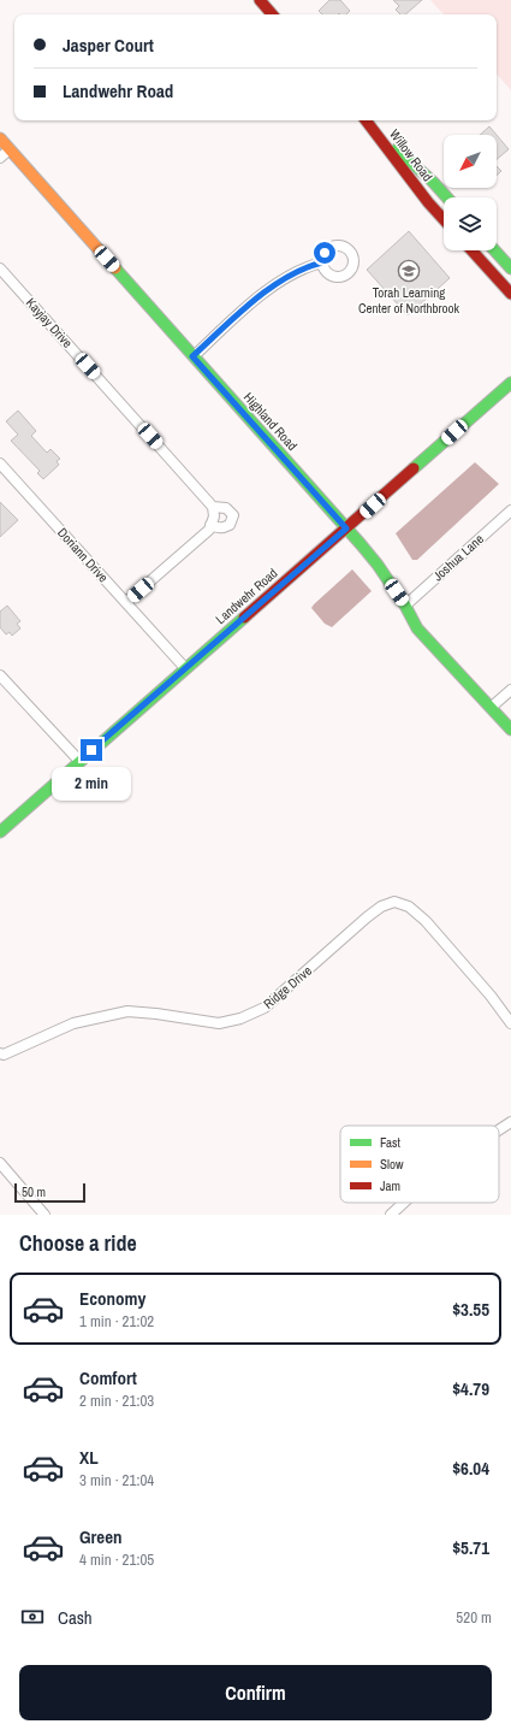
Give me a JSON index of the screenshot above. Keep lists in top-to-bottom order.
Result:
{
  "streets": {
    "main road": ["Willow Road", "Highland Road", "Landwehr Road"],
    "street": [
      "Kayjay Drive",
      "Doriann Drive",
      "Joshua Lane",
      "Ridge Drive"
    ]
  },
  "crossings": [
    ["Highland Road", "Joshua Lane"],
    ["Highland Road", "Landwehr Road"],
    ["Doriann Drive", "Landwehr Road"]
  ],
  "places": {
    "school or university": ["Torah Learning Center of Northbrook"]
  },
  "legend": ["Fast", "Slow", "Jam"],
  "scale_bar": "50 m",
  "north": "bottom left",
  "page": {
    "banner": ["Jasper Court", "Landwehr Road"],
    "bubble": "2 min",
    "scale": "50 m",
    "heading": "Choose a ride",
    "list": [
      {
        "name": "Economy",
        "note": "1 min · 21:02",
        "value": "$3.55"
      },
      {
        "name": "Comfort",
        "note": "2 min · 21:03",
        "value": "$4.79"
      },
      {
        "name": "XL",
        "note": "3 min · 21:04",
        "value": "$6.04"
      },
      {
        "name": "Green",
        "note": "4 min · 21:05",
        "value": "$5.71"
      }
    ],
    "pay": ["Cash", "520 m"],
    "buttons": "Confirm"
  }
}
